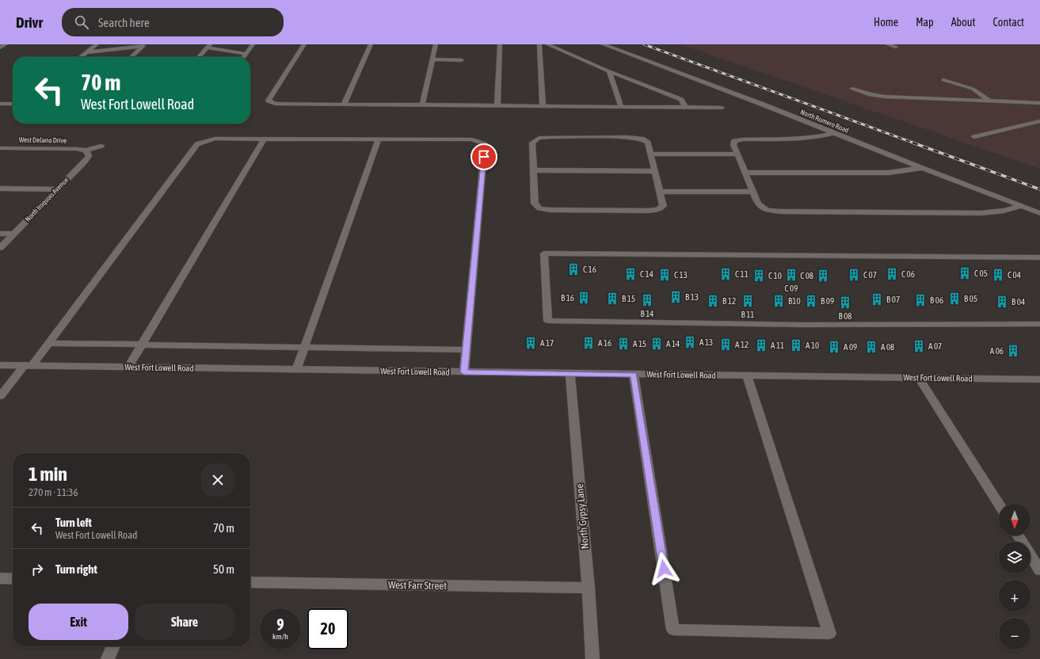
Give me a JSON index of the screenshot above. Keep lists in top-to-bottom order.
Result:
{
  "streets": {
    "street": [
      "North Romero Road",
      "West Delano Drive",
      "North Iroquois Avenue",
      "West Fort Lowell Road",
      "North Gypsy Lane",
      "West Farr Street"
    ]
  },
  "crossings": [
    ["West Delano Drive", "North Iroquois Avenue"],
    ["West Fort Lowell Road", "North Gypsy Lane"],
    ["North Gypsy Lane", "West Farr Street"]
  ],
  "places": {
    "building": [
      "C 16",
      "C 05",
      "C 14",
      "C 11",
      "C 06",
      "C 13",
      "C 09",
      "C 07",
      "C 04",
      "C 10",
      "C 08",
      "B 13",
      "B 16",
      "B 15",
      "B 05",
      "B 07",
      "B 14",
      "B 06",
      "B 12",
      "B 11",
      "B10",
      "B 09",
      "B 04",
      "B 08",
      "A 13",
      "A 17",
      "A 16",
      "A 15",
      "A 14",
      "A 12",
      "A 11",
      "A 10",
      "A 07",
      "A 09",
      "A 08",
      "A 06"
    ]
  },
  "north": "bottom",
  "page": {
    "header": "Drivr",
    "search": "Search here",
    "nav": [
      "Home",
      "Map",
      "About",
      "Contact"
    ],
    "turn": ["70 m", "West Fort Lowell Road"],
    "heading": ["1 min", "270 m · 11:36"],
    "map_buttons": ["+", "−"],
    "list": [
      {
        "name": "Turn left",
        "note": "West Fort Lowell Road",
        "value": "70 m"
      },
      {
        "name": "Turn right",
        "value": "50 m"
      }
    ],
    "buttons": ["Exit", "Share"],
    "speed": "9 km/h",
    "limit": "20"
  }
}
